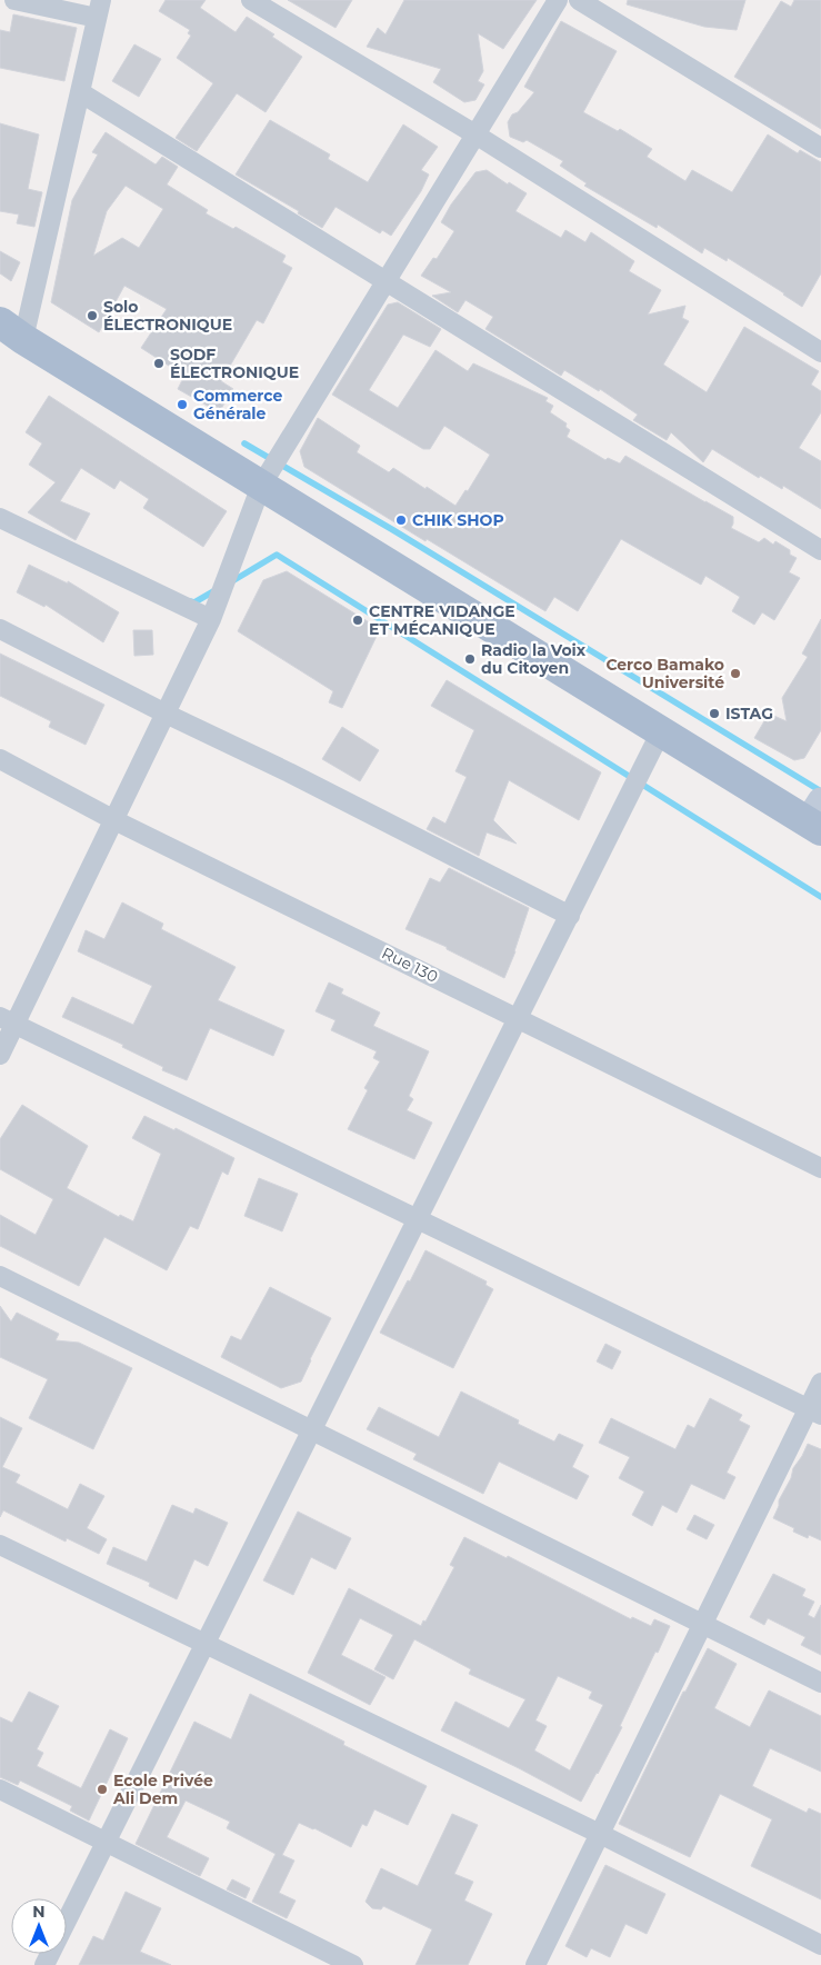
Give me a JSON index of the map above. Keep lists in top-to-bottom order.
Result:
{
  "streets": {
    "street": ["Rue 130"]
  },
  "places": [
    "Solo ÉLECTRONIQUE",
    "SODF ÉLECTRONIQUE",
    "Commerce Générale",
    "CHIK SHOP",
    "CENTRE VIDANGE ET MÉCANIQUE",
    "Radio la Voix du Citoyen",
    "Cerco Bamako Université",
    "ISTAG",
    "Ecole Privée Ali Dem"
  ],
  "north": "top"
}
